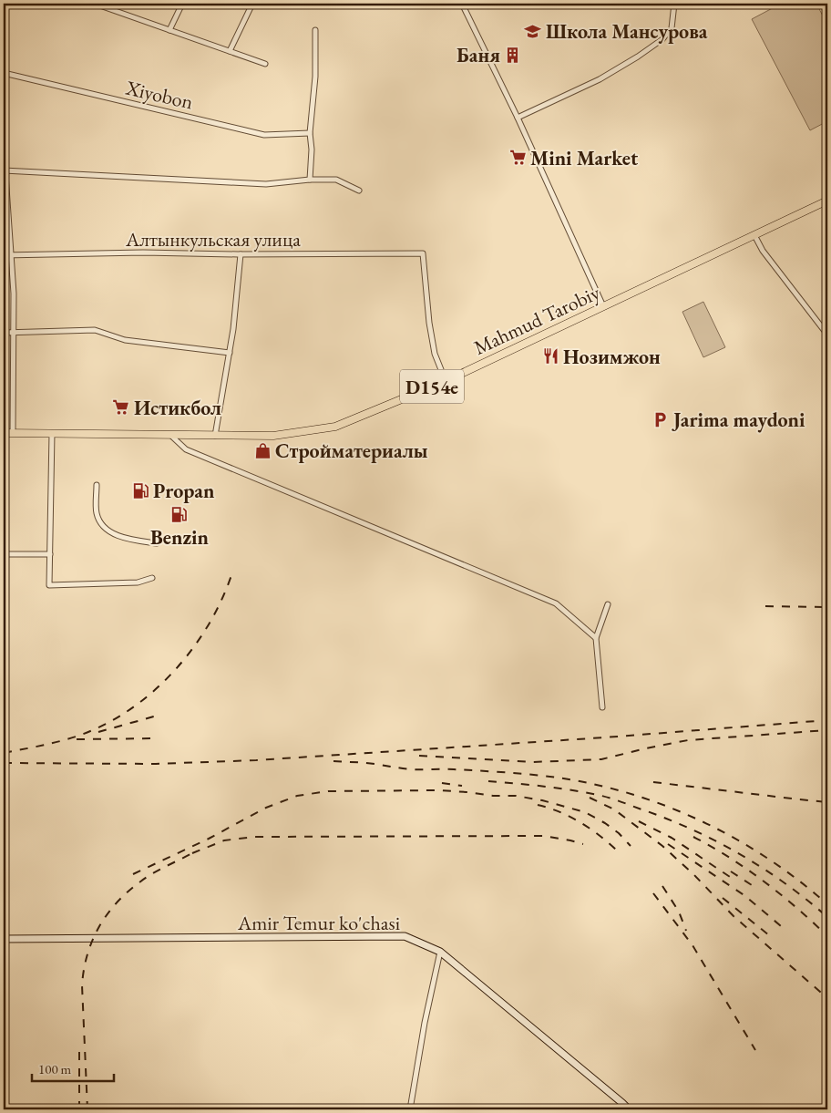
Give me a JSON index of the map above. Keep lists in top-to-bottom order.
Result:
{
  "streets": {
    "main road": ["Mahmud Tarobiy", "D154e"],
    "street": ["Xiyobon", "Алтынкульская улица", "Amir Temur ko'chasi"]
  },
  "crossings": [
    ["Алтынкульская улица", "Mahmud Tarobiy"]
  ],
  "places": {
    "school or university": ["Школа Мансурова"],
    "building": ["Баня"],
    "supermarket": ["Mini Market", "Истикбол"],
    "restaurant": ["Нозимжон"],
    "parking": ["Jarima maydoni"],
    "shop": ["Стройматериалы"],
    "fuel station": ["Propan", "Benzin"]
  },
  "scale_bar": "100 m"
}
